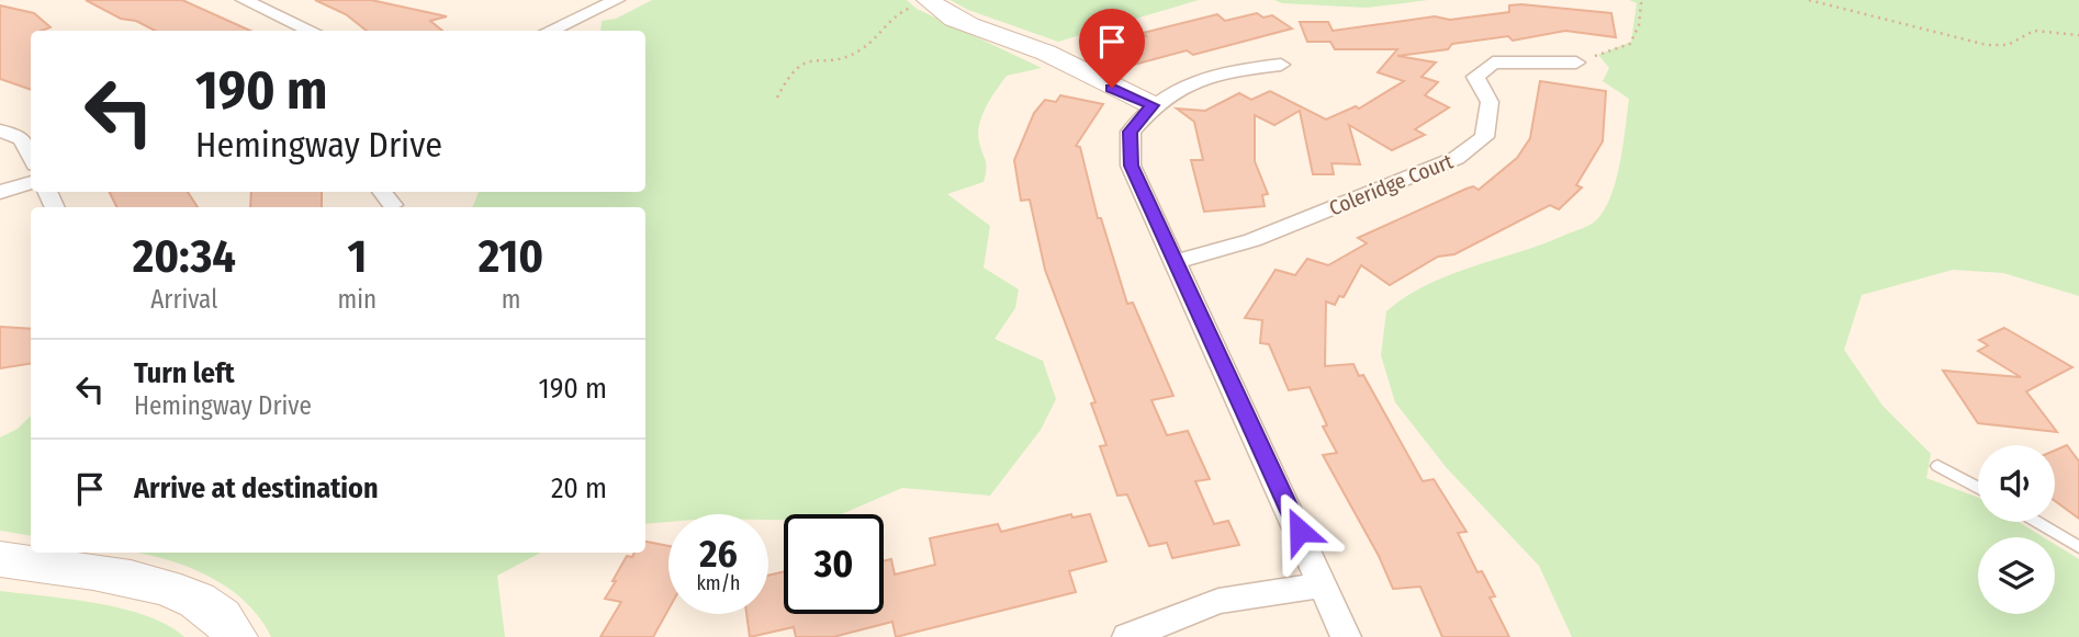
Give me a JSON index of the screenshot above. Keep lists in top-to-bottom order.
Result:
{
  "streets": {
    "street": ["Coleridge Court"]
  },
  "page": {
    "turn": ["190 m", "Hemingway Drive"],
    "eta": [
      "20:34",
      "Arrival",
      "1",
      "min",
      "210",
      "m"
    ],
    "list": [
      {
        "name": "Turn left",
        "note": "Hemingway Drive",
        "value": "190 m"
      },
      {
        "name": "Arrive at destination",
        "value": "20 m"
      }
    ],
    "speed": "26 km/h",
    "limit": "30"
  }
}
